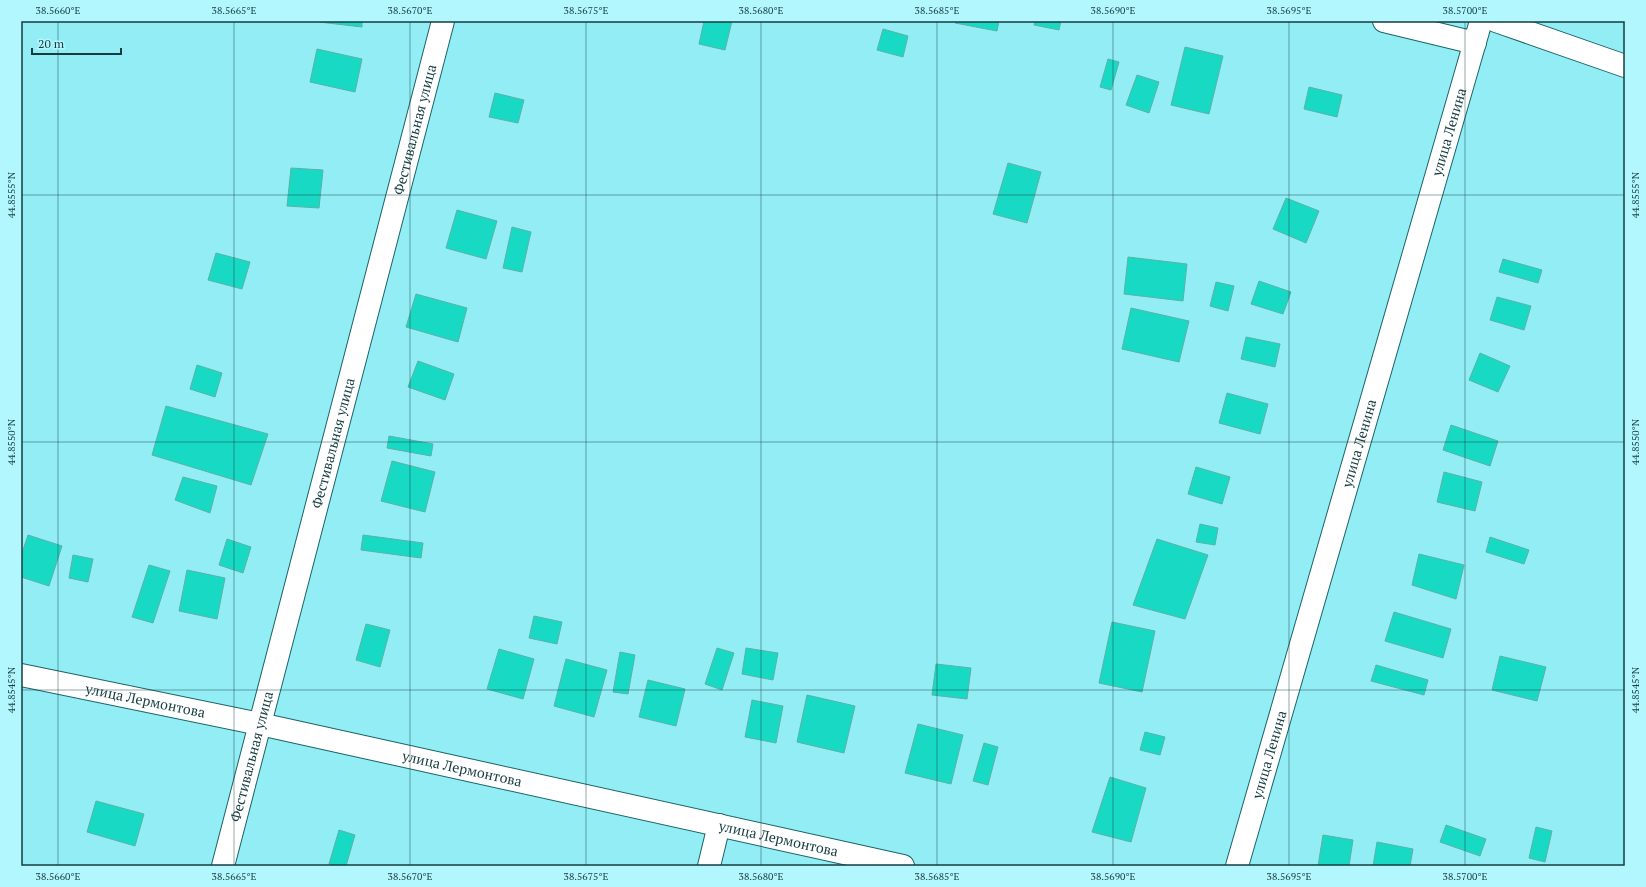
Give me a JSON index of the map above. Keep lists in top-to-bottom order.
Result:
{
  "streets": {
    "street": ["Фестивальная улица", "улица Ленина", "улица Лермонтова"]
  },
  "crossings": [
    ["Фестивальная улица", "улица Лермонтова"]
  ],
  "scale_bar": "20 m",
  "coordinates": [
    "38.5660°E",
    "38.5665°E",
    "38.5670°E",
    "38.5675°E",
    "38.5680°E",
    "38.5685°E",
    "38.5690°E",
    "38.5695°E",
    "38.5700°E",
    "44.8555°N",
    "44.8550°N",
    "44.8545°N"
  ]
}
